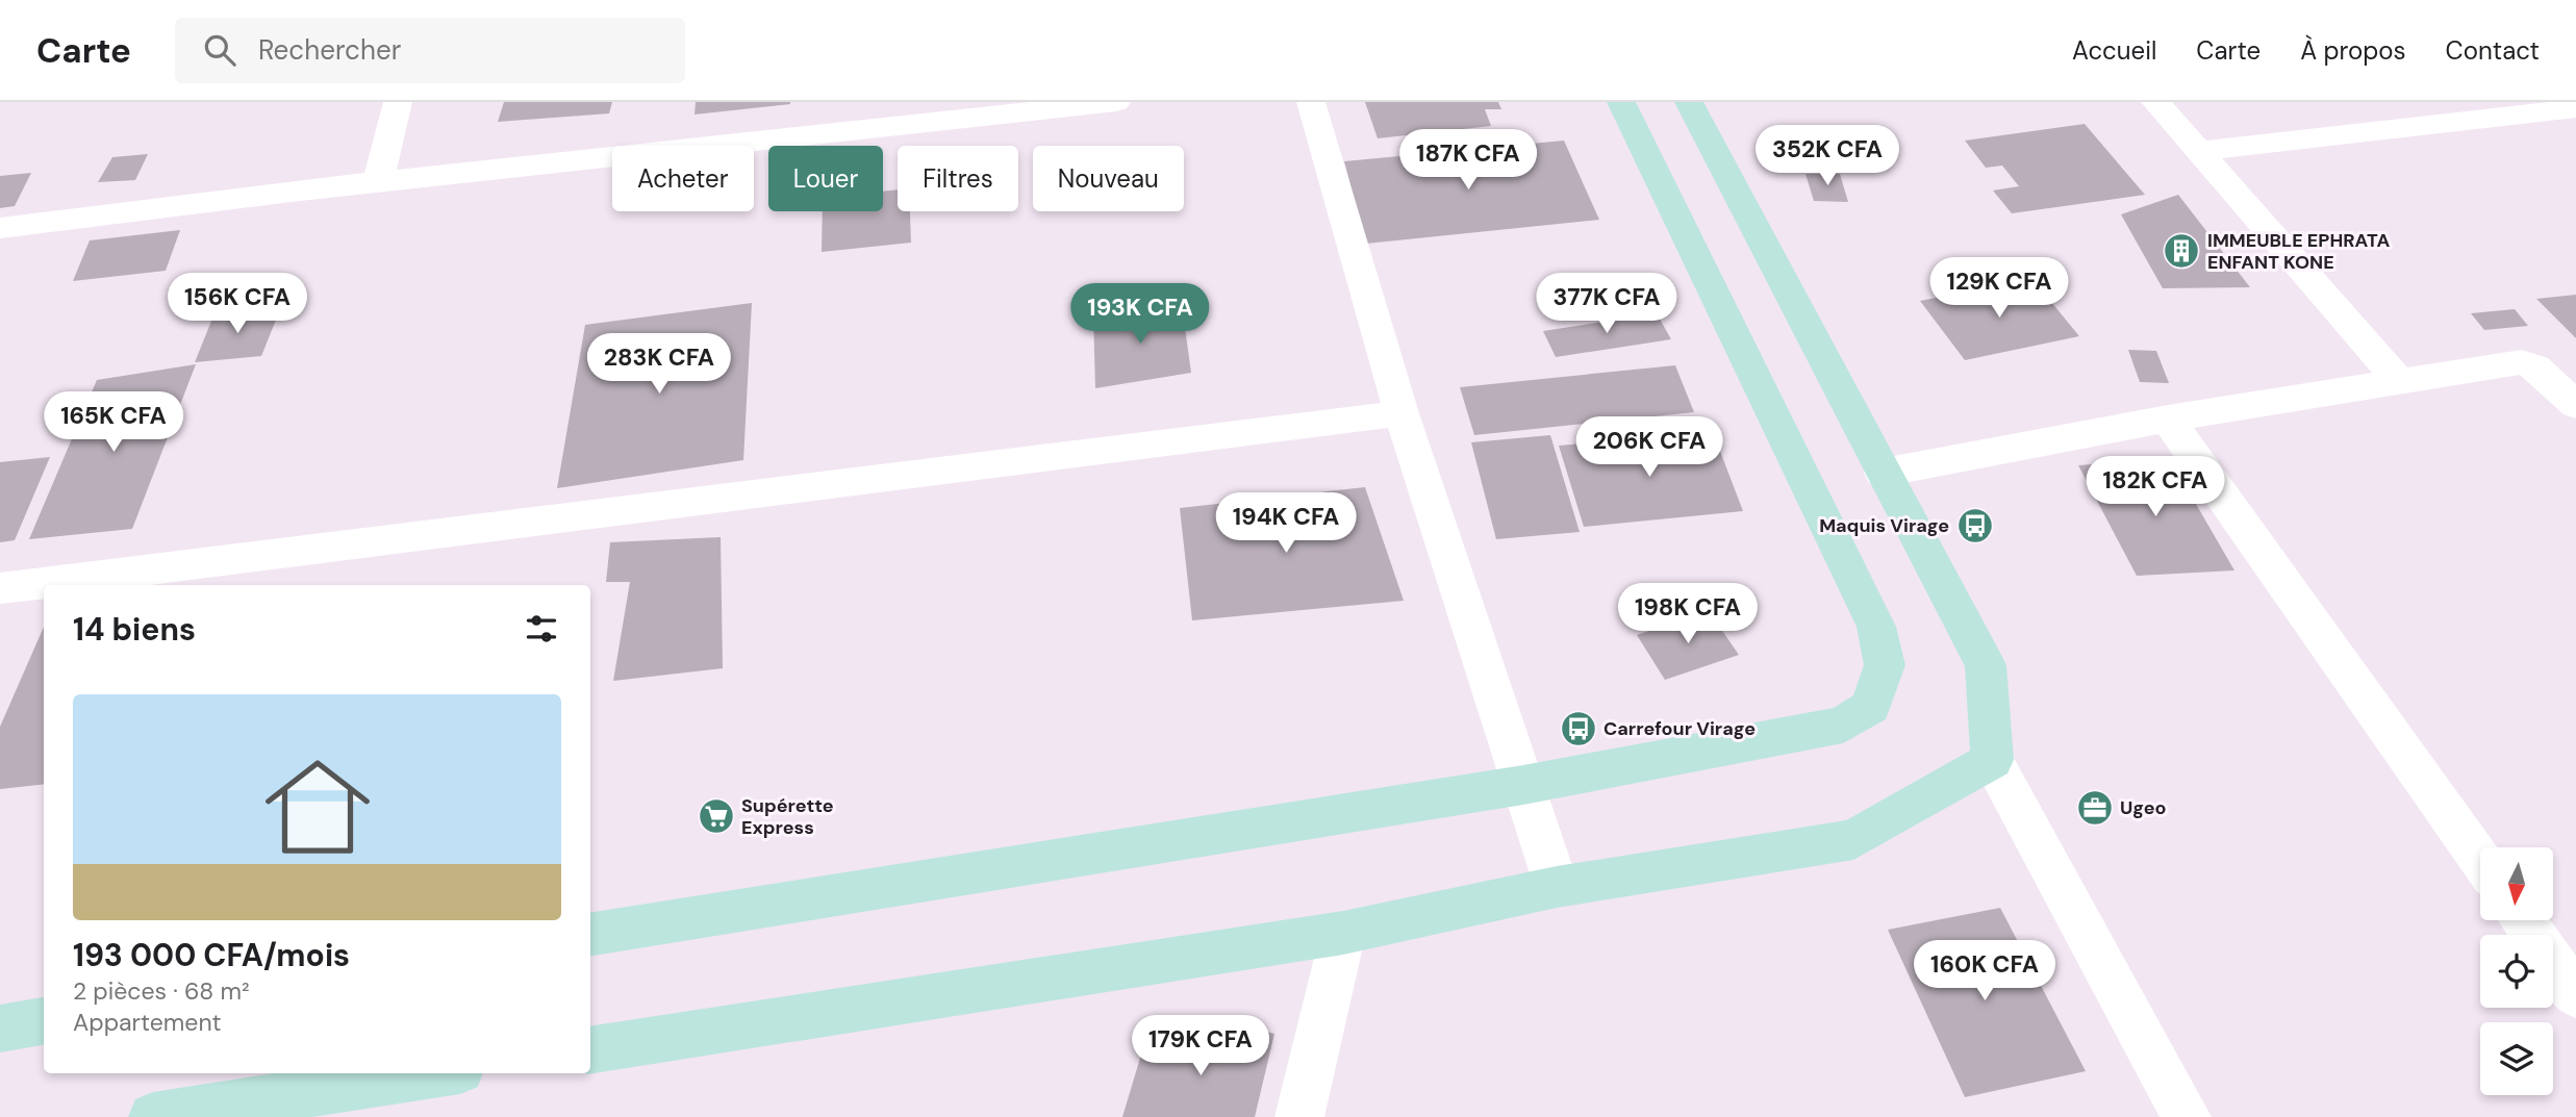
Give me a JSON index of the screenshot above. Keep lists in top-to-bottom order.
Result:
{
  "places": {
    "building": ["IMMEUBLE EPHRATA ENFANT KONE"],
    "bus stop": ["Maquis Virage", "Carrefour Virage"],
    "office": ["Ugeo"],
    "supermarket": ["Supérette Express"]
  },
  "north": "bottom",
  "page": {
    "header": "Carte",
    "search": "Rechercher",
    "nav": [
      "Accueil",
      "Carte",
      "À propos",
      "Contact"
    ],
    "price": [
      "352K CFA",
      "187K CFA",
      "129K CFA",
      "156K CFA",
      "377K CFA",
      "193K CFA",
      "283K CFA",
      "165K CFA",
      "206K CFA",
      "182K CFA",
      "194K CFA",
      "198K CFA",
      "160K CFA",
      "179K CFA"
    ],
    "chip": [
      "Acheter",
      "Louer",
      "Filtres",
      "Nouveau"
    ],
    "heading": "14 biens",
    "list": [
      {
        "name": "193 000 CFA/mois",
        "note": "2 pièces · 68 m² · Appartement"
      }
    ]
  }
}
